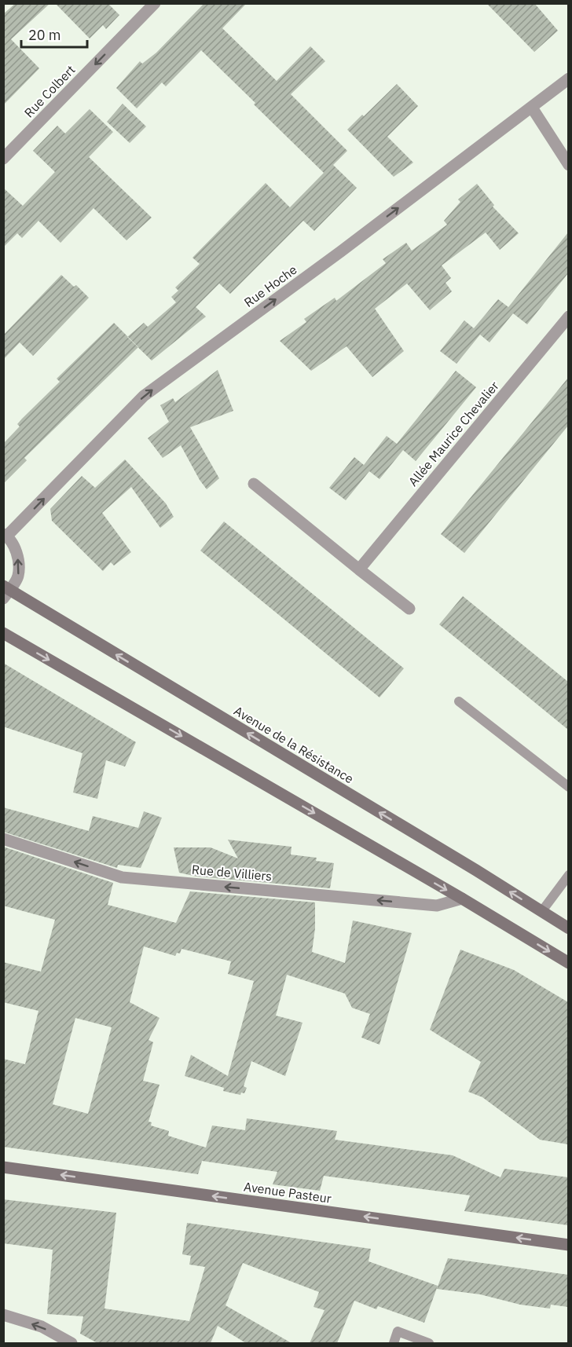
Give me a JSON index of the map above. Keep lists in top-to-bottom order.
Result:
{
  "streets": {
    "main road": ["Avenue de la Résistance", "Avenue Pasteur"],
    "street": [
      "Rue Colbert",
      "Rue Hoche",
      "Allée Maurice Chevalier",
      "Rue de Villiers"
    ]
  },
  "crossings": [
    ["Rue Hoche", "Avenue de la Résistance"]
  ],
  "one_way": [
    "Rue Colbert",
    "Rue Hoche",
    "Rue de Villiers",
    "Avenue Pasteur"
  ],
  "scale_bar": "20 m"
}
